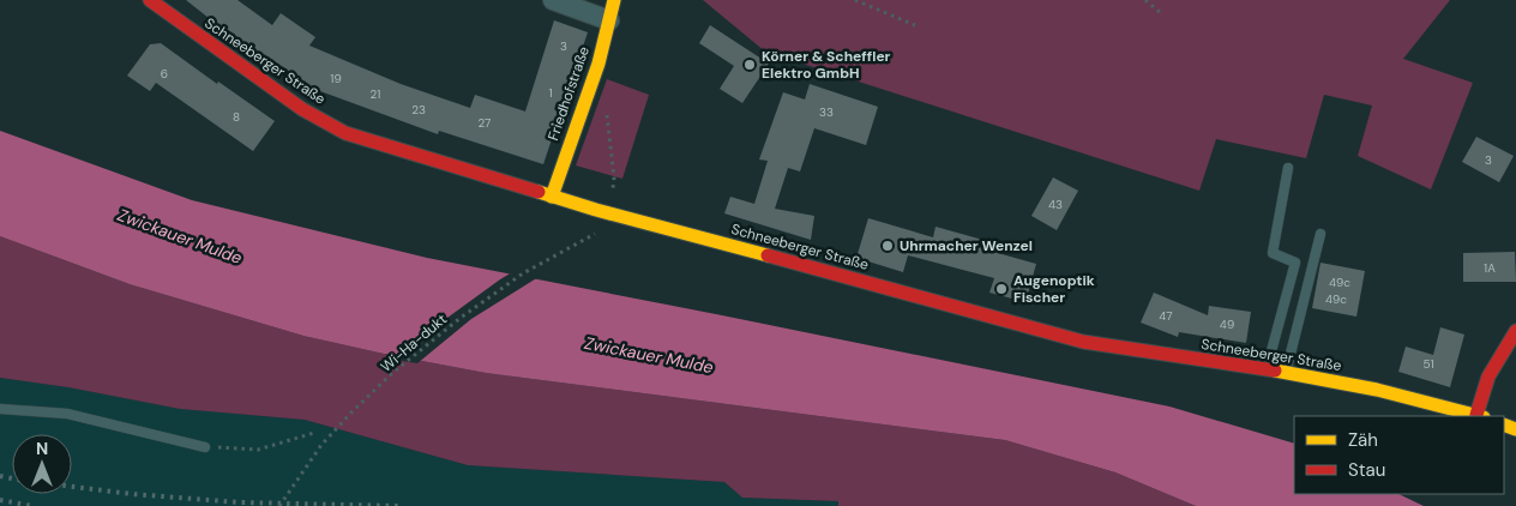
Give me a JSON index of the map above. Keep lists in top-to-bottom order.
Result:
{
  "streets": {
    "main road": ["Schneeberger Straße", "Friedhofstraße"],
    "path": ["Wi-Ha-dukt"]
  },
  "crossings": [
    ["Schneeberger Straße", "Friedhofstraße"]
  ],
  "water": ["Zwickauer Mulde"],
  "places": ["Körner & Scheffler Elektro GmbH", "Uhrmacher Wenzel", "Augenoptik Fischer"],
  "house_numbers": [
    "3",
    "6",
    "19",
    "1",
    "21",
    "23",
    "33",
    "8",
    "27",
    "3",
    "43",
    "1A",
    "49c",
    "49c",
    "47",
    "49",
    "51"
  ],
  "legend": ["Zäh", "Stau"],
  "north": "top"
}
